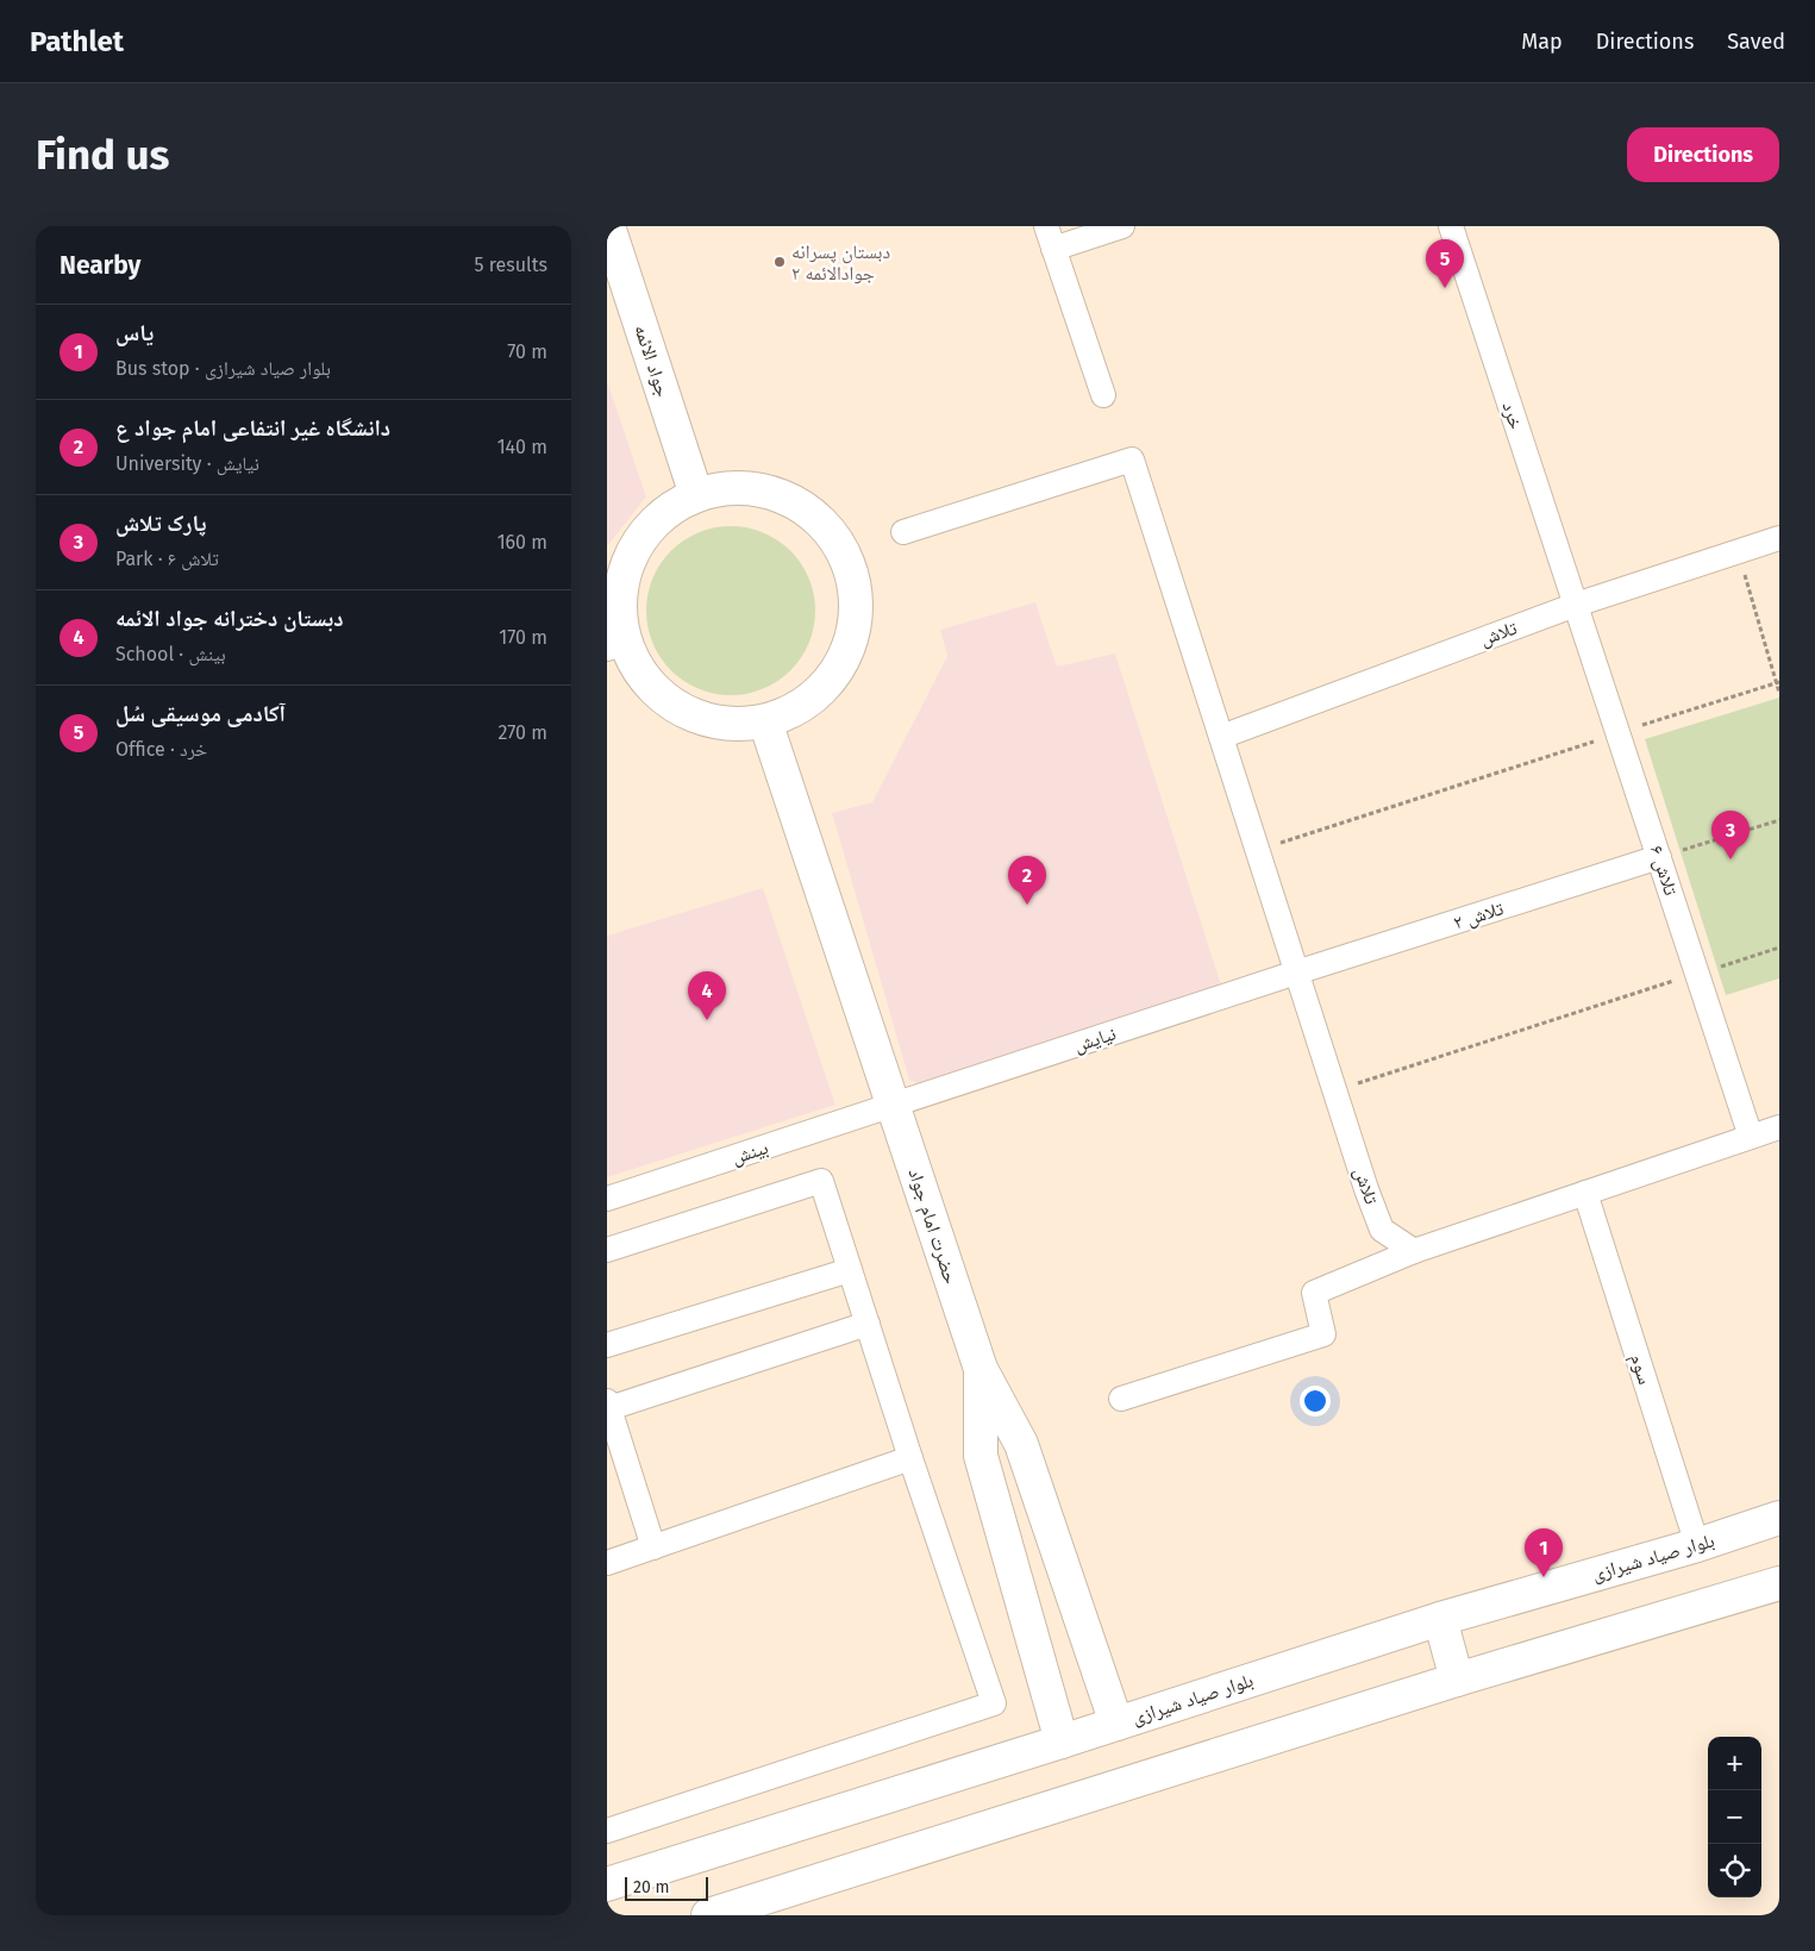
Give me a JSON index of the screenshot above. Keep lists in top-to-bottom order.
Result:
{
  "streets": {
    "street": [
      "جواد الائمه",
      "خرد",
      "تلاش",
      "تلاش ۶",
      "تلاش ۲",
      "نیایش",
      "بینش",
      "حضرت امام جواد",
      "سوم",
      "بلوار صیاد شیرازی"
    ]
  },
  "crossings": [
    ["خرد", "تلاش"],
    ["خرد", "تلاش ۶"],
    ["تلاش", "تلاش ۶"],
    ["تلاش", "تلاش ۲"],
    ["تلاش", "نیایش"],
    ["تلاش ۶", "تلاش ۲"],
    ["تلاش ۲", "نیایش"],
    ["نیایش", "بینش"],
    ["نیایش", "حضرت امام جواد"],
    ["بینش", "حضرت امام جواد"],
    ["حضرت امام جواد", "بلوار صیاد شیرازی"],
    ["سوم", "بلوار صیاد شیرازی"]
  ],
  "places": ["دبستان پسرانه جوادالائمه ۲"],
  "scale_bar": "20 m",
  "page": {
    "header": "Pathlet",
    "nav": ["Map", "Directions", "Saved"],
    "buttons": "Directions",
    "title": "Find us",
    "heading": ["Nearby", "5 results"],
    "pins": [
      "5",
      "3",
      "2",
      "4",
      "1"
    ],
    "list": [
      {
        "mark": "1",
        "name": "یاس",
        "note": "Bus stop · بلوار صیاد شیرازی",
        "value": "70 m"
      },
      {
        "mark": "2",
        "name": "دانشگاه غیر انتفاعی امام جواد ع",
        "note": "University · نیایش",
        "value": "140 m"
      },
      {
        "mark": "3",
        "name": "پارک تلاش",
        "note": "Park · تلاش ۶",
        "value": "160 m"
      },
      {
        "mark": "4",
        "name": "دبستان دخترانه جواد الائمه",
        "note": "School · بینش",
        "value": "170 m"
      },
      {
        "mark": "5",
        "name": "آکادمی موسیقی سُل",
        "note": "Office · خرد",
        "value": "270 m"
      }
    ],
    "map_buttons": ["+", "−"],
    "scale": "20 m"
  }
}
